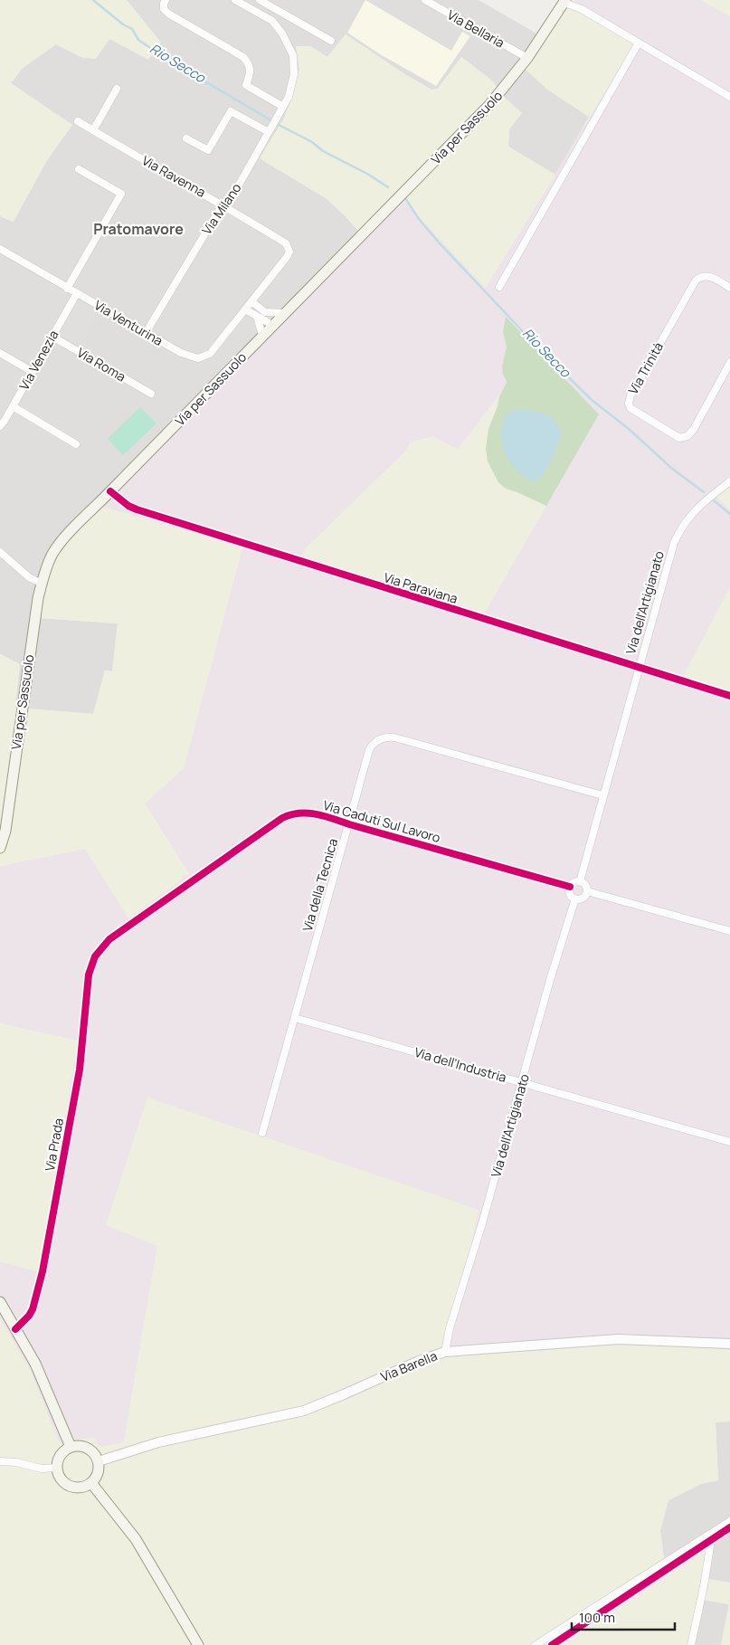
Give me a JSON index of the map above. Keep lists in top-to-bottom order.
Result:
{
  "streets": {
    "main road": ["Via per Sassuolo"],
    "street": [
      "Via Bellaria",
      "Via Ravenna",
      "Via Milano",
      "Via Venturina",
      "Via Venezia",
      "Via Roma",
      "Via Trinità",
      "Via Paraviana",
      "Via dell'Artigianato",
      "Via Caduti Sul Lavoro",
      "Via della Tecnica",
      "Via dell’Industria",
      "Via Prada",
      "Via Barella"
    ]
  },
  "crossings": [
    ["Via Bellaria", "Via per Sassuolo"],
    ["Via per Sassuolo", "Via Paraviana"],
    ["Via Ravenna", "Via Milano"],
    ["Via Ravenna", "Via Venturina"],
    ["Via Milano", "Via Venturina"],
    ["Via Venturina", "Via Venezia"],
    ["Via Venezia", "Via Roma"],
    ["Via Paraviana", "Via dell'Artigianato"],
    ["Via dell'Artigianato", "Via Caduti Sul Lavoro"],
    ["Via dell'Artigianato", "Via della Tecnica"],
    ["Via dell'Artigianato", "Via dell’Industria"],
    ["Via dell'Artigianato", "Via Barella"],
    ["Via Caduti Sul Lavoro", "Via della Tecnica"],
    ["Via Caduti Sul Lavoro", "Via Prada"],
    ["Via della Tecnica", "Via dell’Industria"]
  ],
  "districts": ["Pratomavore"],
  "water": ["Rio Secco"],
  "scale_bar": "100 m"
}
